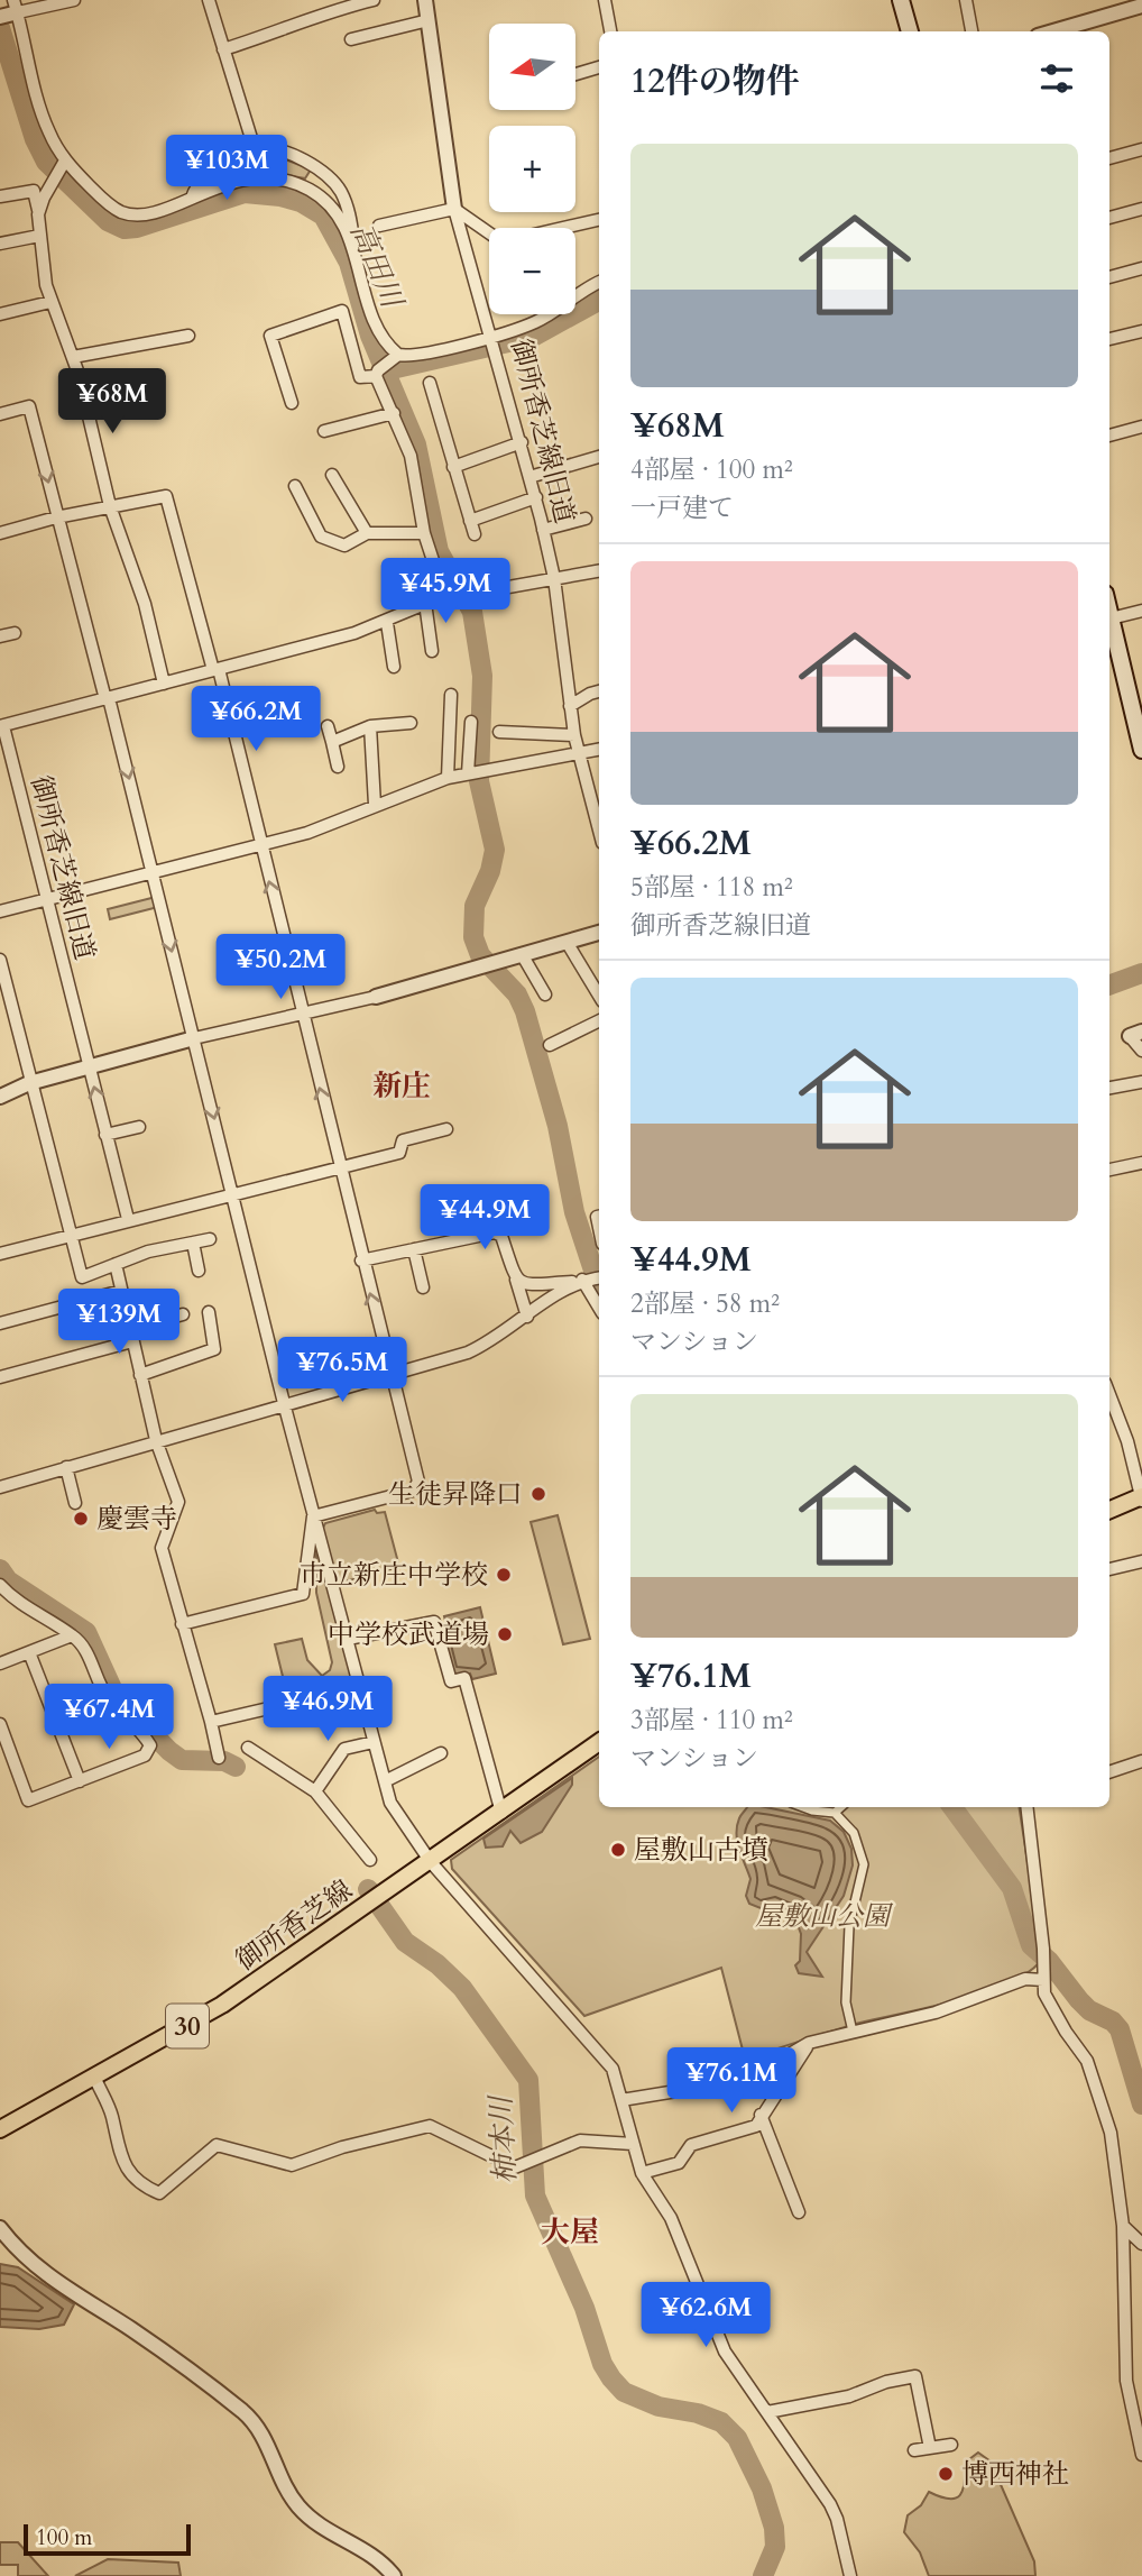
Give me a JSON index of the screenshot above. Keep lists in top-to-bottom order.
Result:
{
  "streets": {
    "main road": ["御所香芝線", "30"],
    "street": ["御所香芝線旧道"]
  },
  "districts": ["新庄", "大屋"],
  "water": ["高田川", "柿本川"],
  "parks": ["屋敷山公園"],
  "places": [
    "生徒昇降口",
    "慶雲寺",
    "市立新庄中学校",
    "中学校武道場",
    "屋敷山古墳",
    "博西神社"
  ],
  "scale_bar": "100 m",
  "north": "left",
  "page": {
    "map_buttons": ["+", "−"],
    "heading": "12件の物件",
    "list": [
      {
        "name": "¥68M",
        "note": "4部屋 · 100 m² · 一戸建て"
      },
      {
        "name": "¥66.2M",
        "note": "5部屋 · 118 m² · 御所香芝線旧道"
      },
      {
        "name": "¥44.9M",
        "note": "2部屋 · 58 m² · マンション"
      },
      {
        "name": "¥76.1M",
        "note": "3部屋 · 110 m² · マンション"
      }
    ],
    "price": [
      "¥103M",
      "¥68M",
      "¥45.9M",
      "¥66.2M",
      "¥50.2M",
      "¥44.9M",
      "¥139M",
      "¥76.5M",
      "¥46.9M",
      "¥67.4M",
      "¥76.1M",
      "¥62.6M"
    ],
    "scale": "100 m"
  }
}
